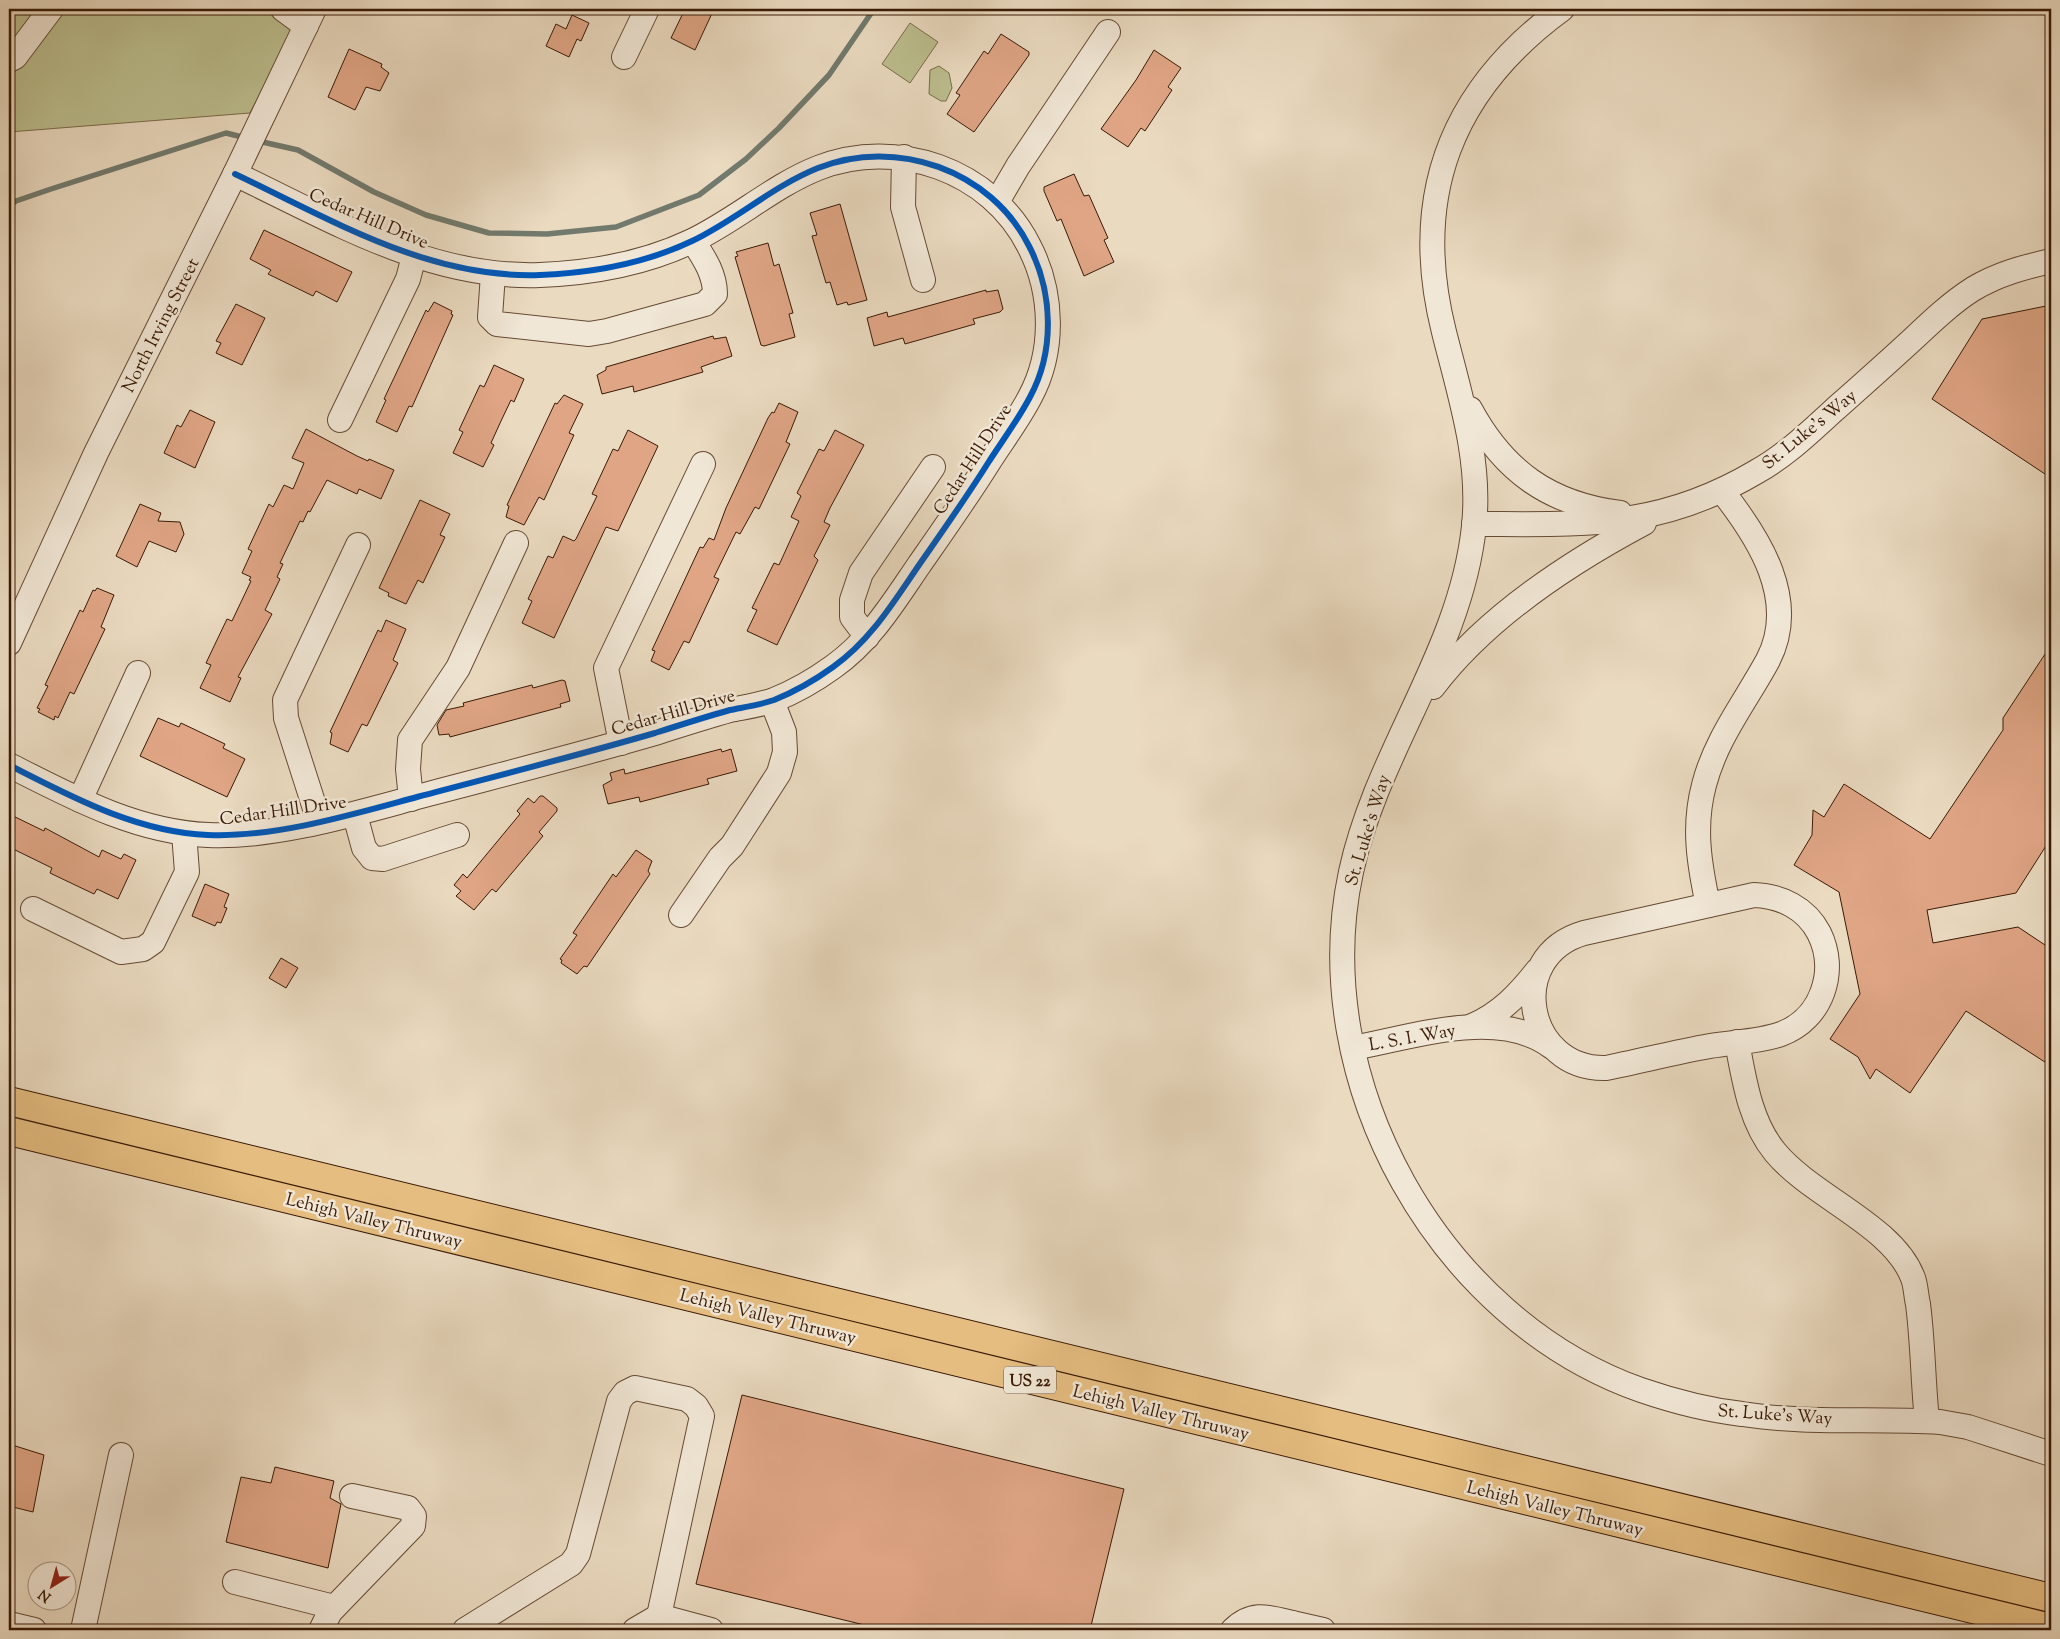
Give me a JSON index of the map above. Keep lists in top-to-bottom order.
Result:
{
  "streets": {
    "highway": ["Lehigh Valley Thruway", "US 22"],
    "street": [
      "Cedar Hill Drive",
      "North Irving Street",
      "St. Luke's Way",
      "L. S. I. Way"
    ]
  },
  "crossings": [
    ["Cedar Hill Drive", "North Irving Street"],
    ["St. Luke's Way", "L. S. I. Way"]
  ],
  "north": "bottom left"
}
